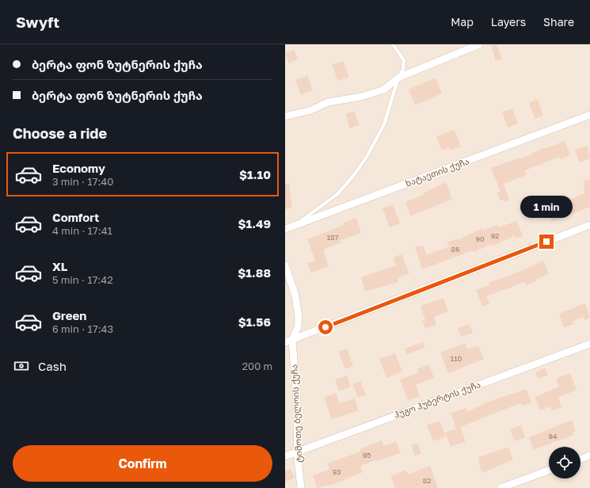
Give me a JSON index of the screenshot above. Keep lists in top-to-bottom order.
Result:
{
  "streets": {
    "street": ["ხატაეთის ქუჩა", "ჰუგო ჰუბერტის ქუჩა", "ტიმოთე ბელოის ქუჩა"]
  },
  "crossings": [
    ["ჰუგო ჰუბერტის ქუჩა", "ტიმოთე ბელოის ქუჩა"]
  ],
  "house_numbers": [
    "92",
    "187",
    "90",
    "86",
    "110",
    "94",
    "95",
    "93",
    "82"
  ],
  "page": {
    "header": "Swyft",
    "nav": ["Map", "Layers", "Share"],
    "banner": ["ბერტა ფონ ზუტნერის ქუჩა", "ბერტა ფონ ზუტნერის ქუჩა"],
    "heading": "Choose a ride",
    "list": [
      {
        "name": "Economy",
        "note": "3 min · 17:40",
        "value": "$1.10"
      },
      {
        "name": "Comfort",
        "note": "4 min · 17:41",
        "value": "$1.49"
      },
      {
        "name": "XL",
        "note": "5 min · 17:42",
        "value": "$1.88"
      },
      {
        "name": "Green",
        "note": "6 min · 17:43",
        "value": "$1.56"
      }
    ],
    "bubble": "1 min",
    "pay": ["Cash", "200 m"],
    "buttons": "Confirm"
  }
}
